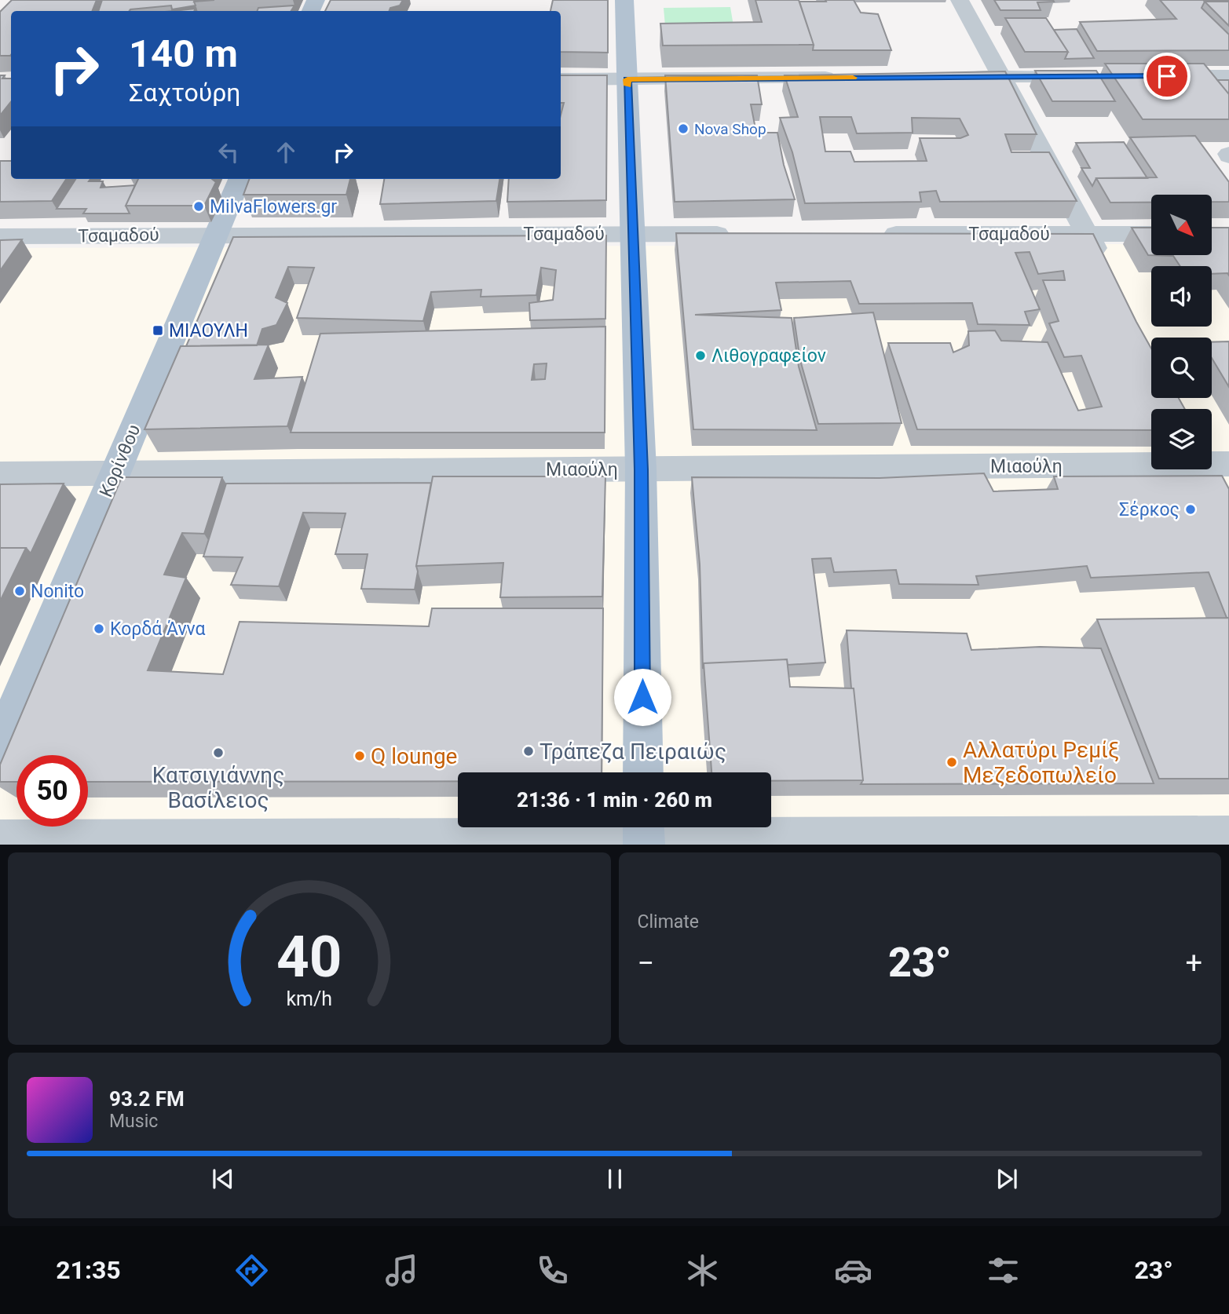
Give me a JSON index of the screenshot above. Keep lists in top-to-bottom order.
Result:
{
  "streets": {
    "main road": ["Κορίνθου"],
    "street": ["Τσαμαδού", "Μιαούλη"]
  },
  "crossings": [
    ["Τσαμαδού", "Κορίνθου"],
    ["Κορίνθου", "Μιαούλη"]
  ],
  "places": {
    "other": [
      "Nova Shop",
      "MilvaFlowers.gr",
      "Λιθογραφείον",
      "Σέρκος",
      "Nonito",
      "Κορδά Άννα",
      "Τράπεζα Πειραιώς",
      "Κατσιγιάννης Βασίλειος",
      "Q lounge",
      "Αλλατύρι Ρεμίξ Μεζεδοπωλείο"
    ],
    "transit": ["ΜΙΑΟΥΛΗ"]
  },
  "north": "bottom right",
  "page": {
    "turn": ["140 m", "Σαχτούρη"],
    "limit": "50",
    "trip": "21:36 · 1 min · 260 m",
    "tile": "Climate",
    "heat": ["−", "23°", "+"],
    "song": ["93.2 FM", "Music"],
    "tabs": ["21:35", "23°"],
    "gauge": ["40", "km/h"]
  }
}
